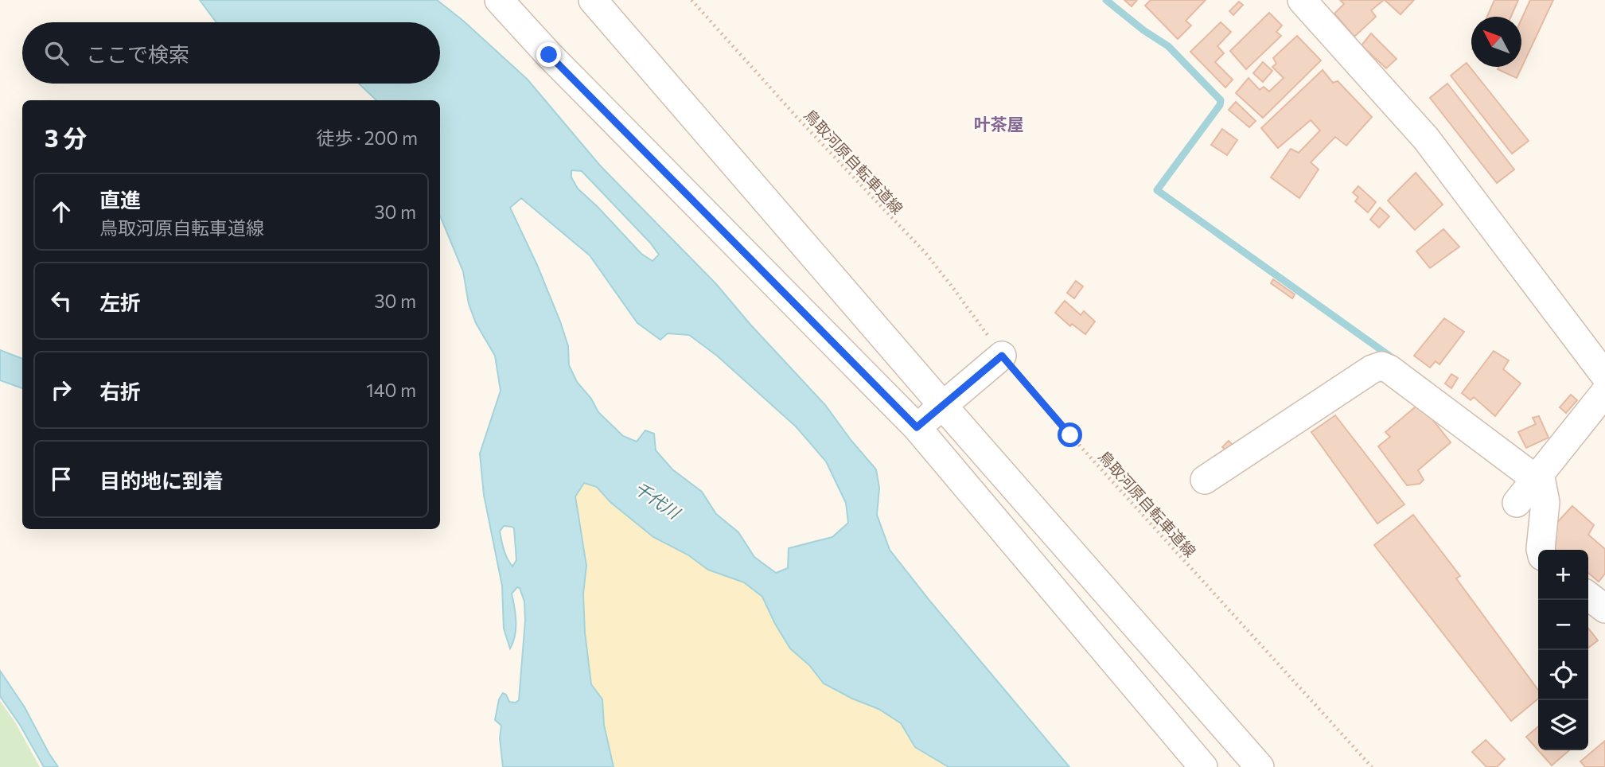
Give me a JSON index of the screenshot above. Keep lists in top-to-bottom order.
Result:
{
  "streets": {
    "path": ["鳥取河原自転車道線"]
  },
  "districts": ["叶茶屋"],
  "water": ["千代川"],
  "north": "top left",
  "page": {
    "search": "ここで検索",
    "heading": ["3 分", "徒歩 · 200 m"],
    "list": [
      ["直進", "鳥取河原自転車道線", "30 m"],
      ["左折", "30 m"],
      ["右折", "140 m"],
      "目的地に到着"
    ],
    "map_buttons": ["+", "−"]
  }
}
